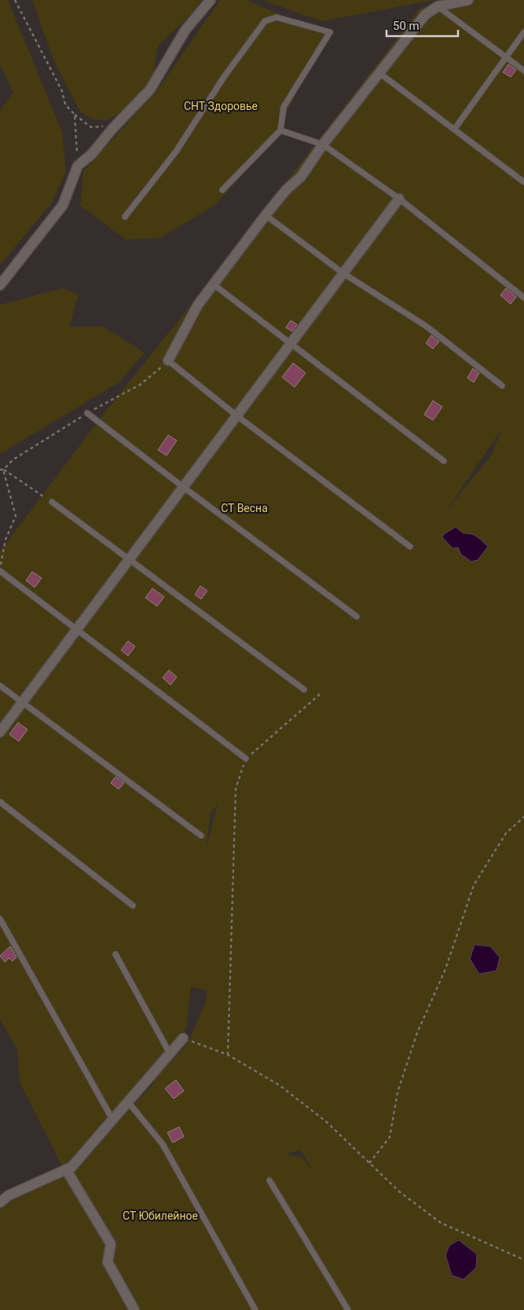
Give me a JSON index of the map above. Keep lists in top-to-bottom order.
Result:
{
  "parks": ["СНТ Здоровье", "СТ Весна", "СТ Юбилейное"],
  "scale_bar": "50 m"
}
